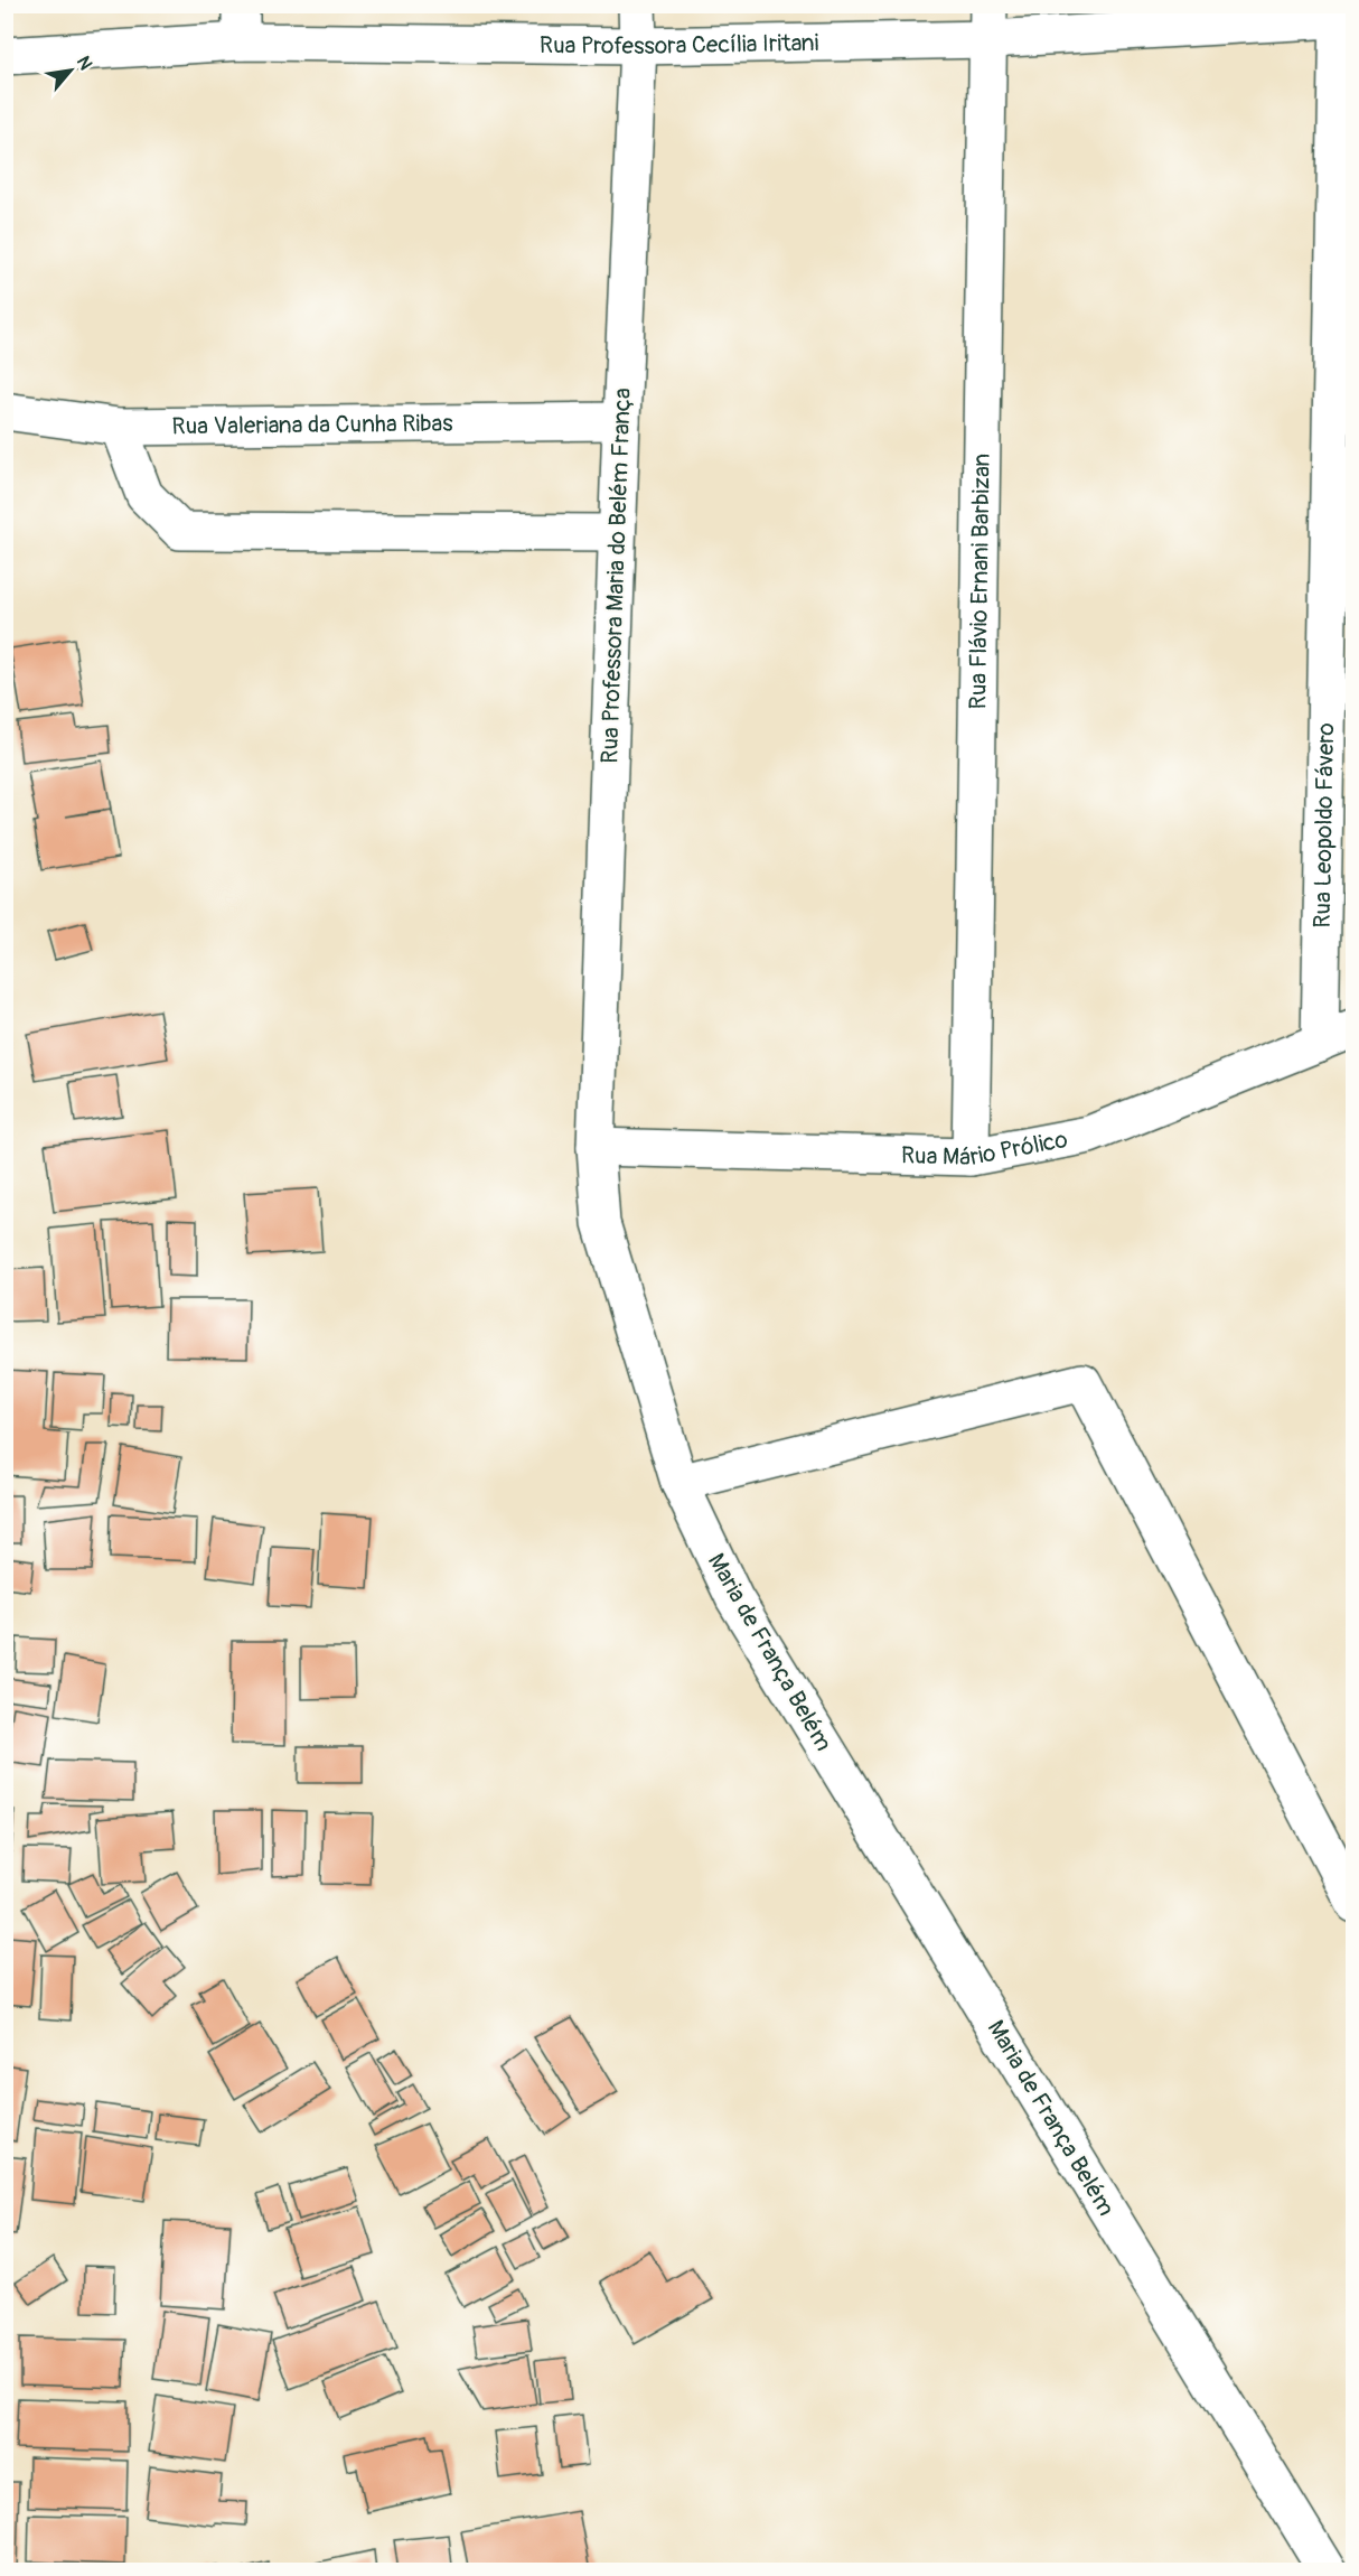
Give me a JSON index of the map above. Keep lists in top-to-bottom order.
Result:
{
  "streets": {
    "street": [
      "Rua Professora Cecília Iritani",
      "Rua Valeriana da Cunha Ribas",
      "Rua Professora Maria do Belém França",
      "Rua Flávio Ernani Barbizan",
      "Rua Leopoldo Fávero",
      "Rua Mário Prólico",
      "Maria de França Belém"
    ]
  },
  "crossings": [
    ["Rua Professora Cecília Iritani", "Rua Professora Maria do Belém França"],
    ["Rua Professora Cecília Iritani", "Rua Flávio Ernani Barbizan"],
    ["Rua Professora Cecília Iritani", "Rua Leopoldo Fávero"],
    ["Rua Valeriana da Cunha Ribas", "Rua Professora Maria do Belém França"],
    ["Rua Professora Maria do Belém França", "Rua Mário Prólico"],
    ["Rua Professora Maria do Belém França", "Maria de França Belém"],
    ["Rua Flávio Ernani Barbizan", "Rua Mário Prólico"],
    ["Rua Leopoldo Fávero", "Rua Mário Prólico"]
  ],
  "north": "top right"
}
